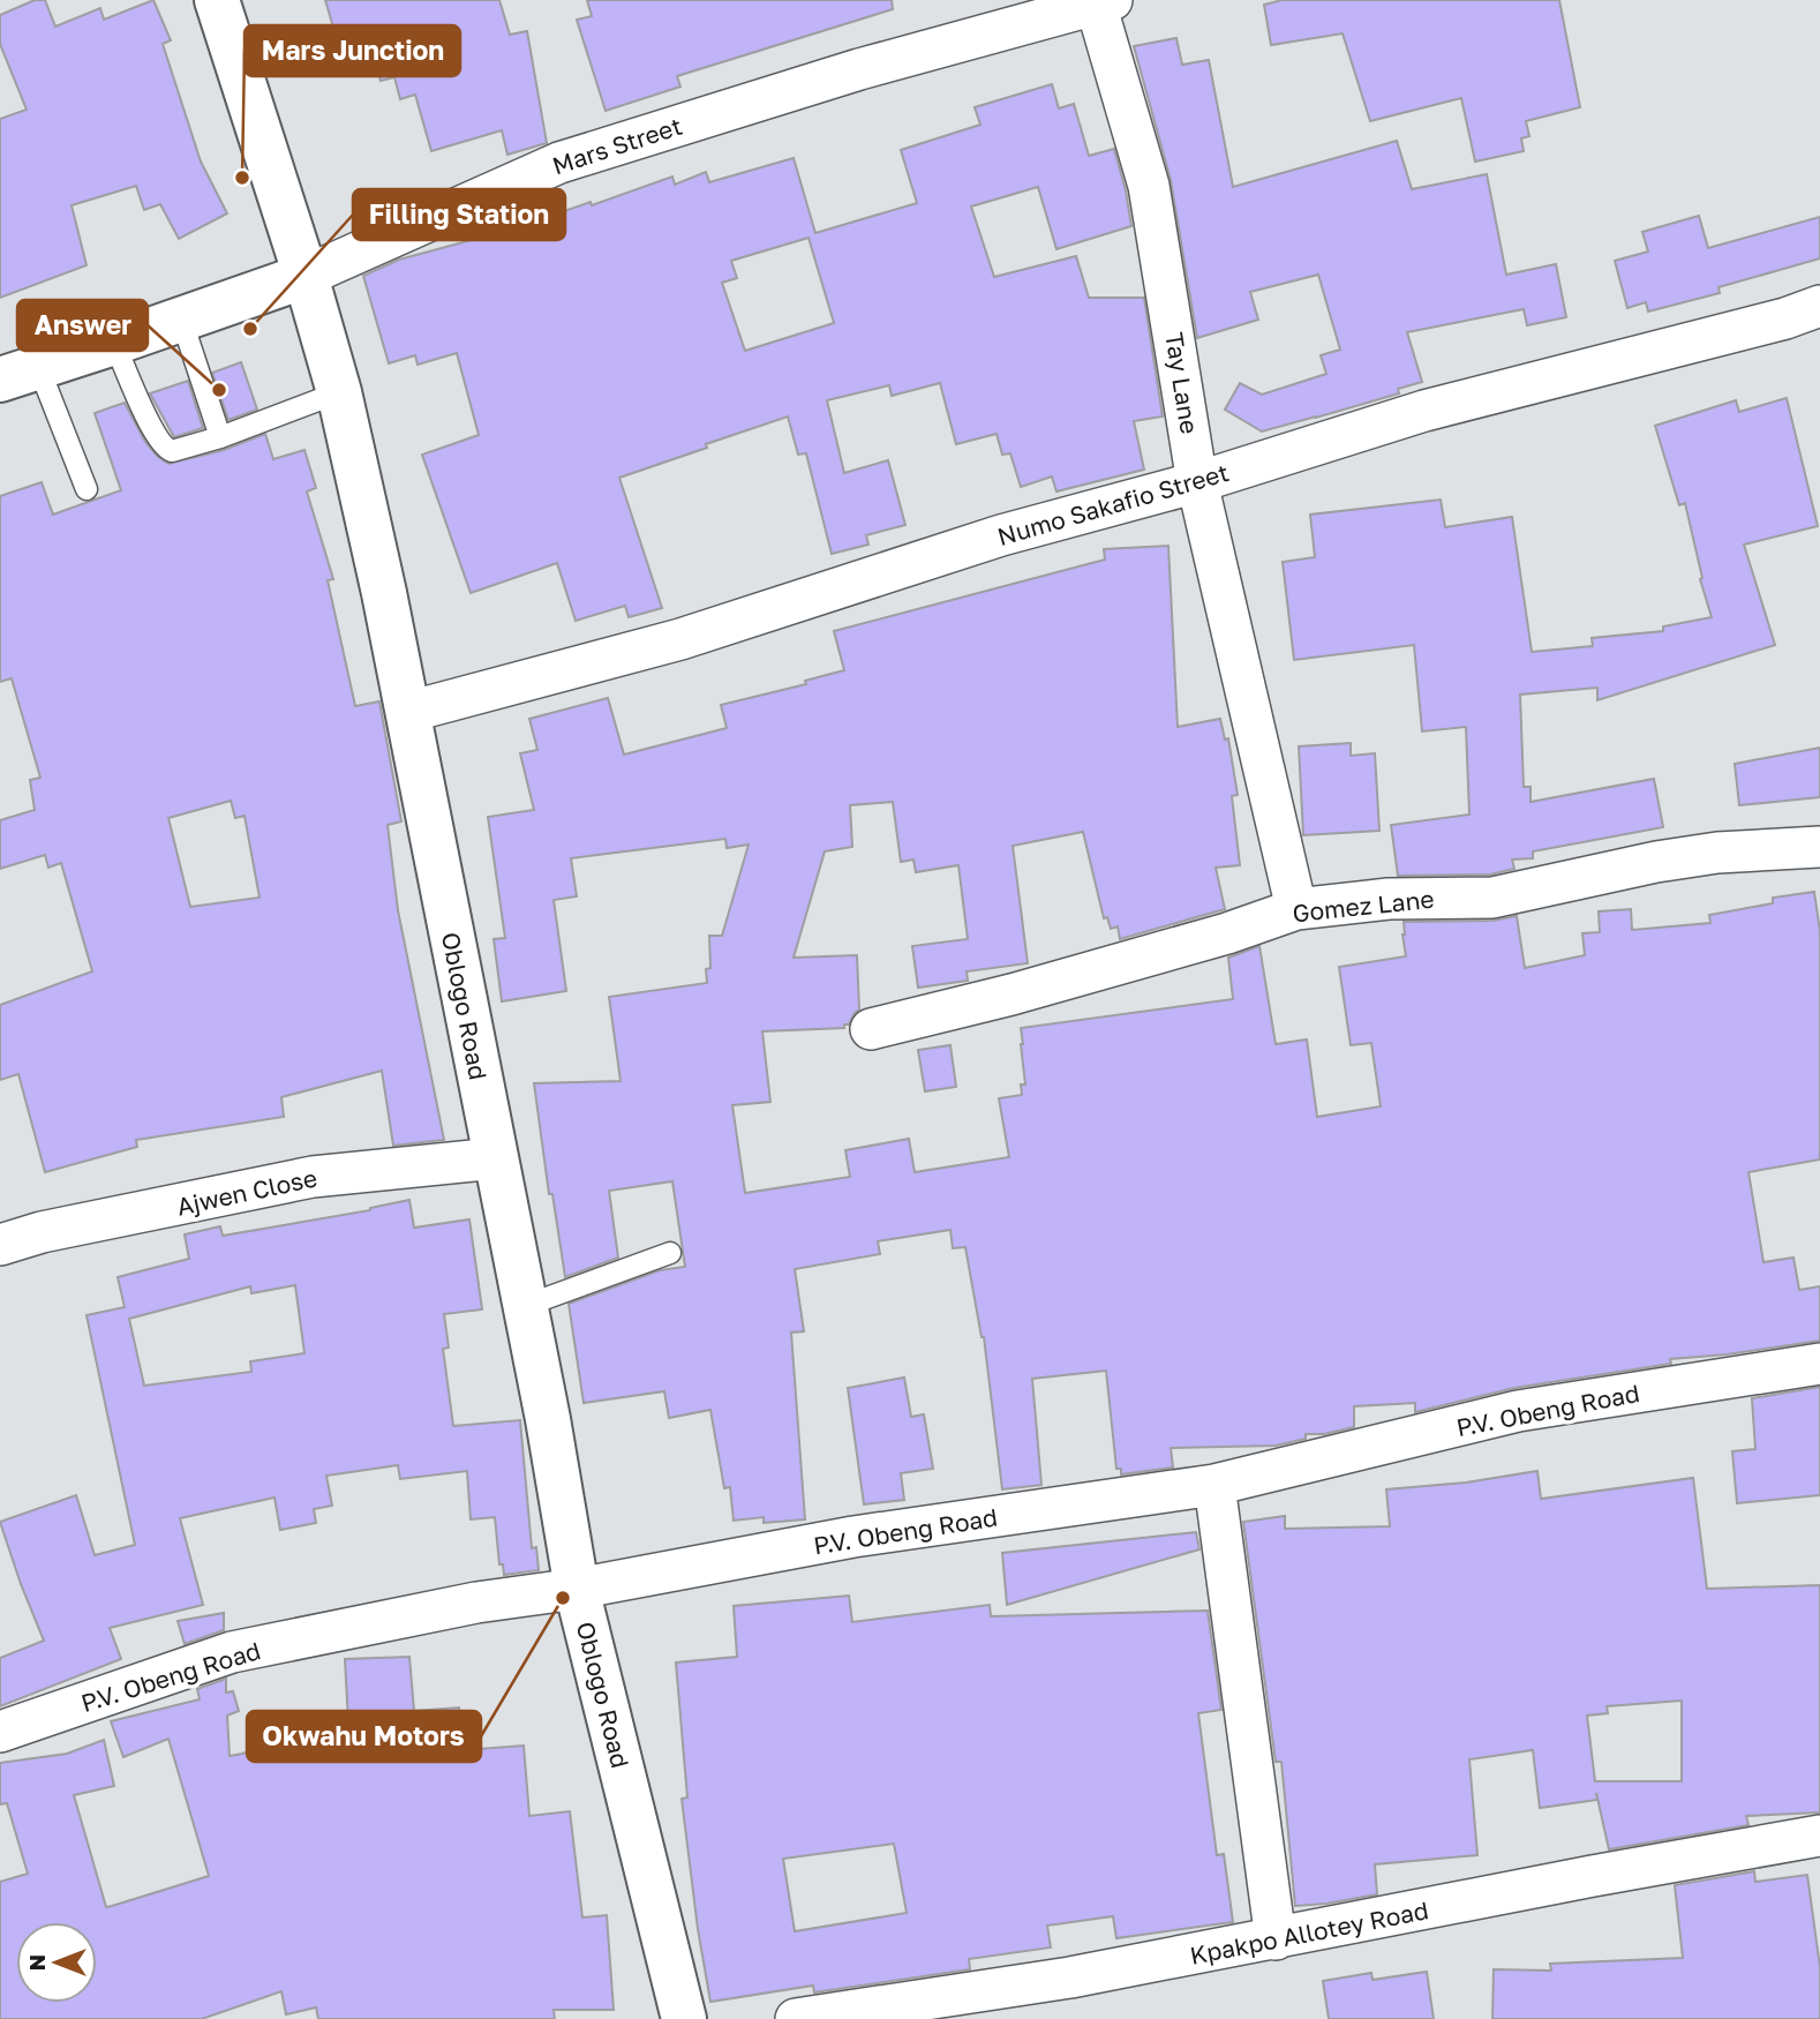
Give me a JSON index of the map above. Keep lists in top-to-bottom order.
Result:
{
  "streets": {
    "main road": ["Mars Street", "Oblogo Road"],
    "street": [
      "Tay Lane",
      "Numo Sakafio Street",
      "Gomez Lane",
      "Ajwen Close",
      "P.V. Obeng Road",
      "Kpakpo Allotey Road"
    ]
  },
  "crossings": [
    ["Mars Street", "Tay Lane"],
    ["Mars Street", "Oblogo Road"],
    ["Tay Lane", "Numo Sakafio Street"],
    ["Tay Lane", "Gomez Lane"],
    ["Numo Sakafio Street", "Oblogo Road"],
    ["Oblogo Road", "Ajwen Close"],
    ["Oblogo Road", "P.V. Obeng Road"]
  ],
  "places": [
    "Mars Junction",
    "Filling Station",
    "Answer",
    "Okwahu Motors"
  ],
  "north": "left"
}
